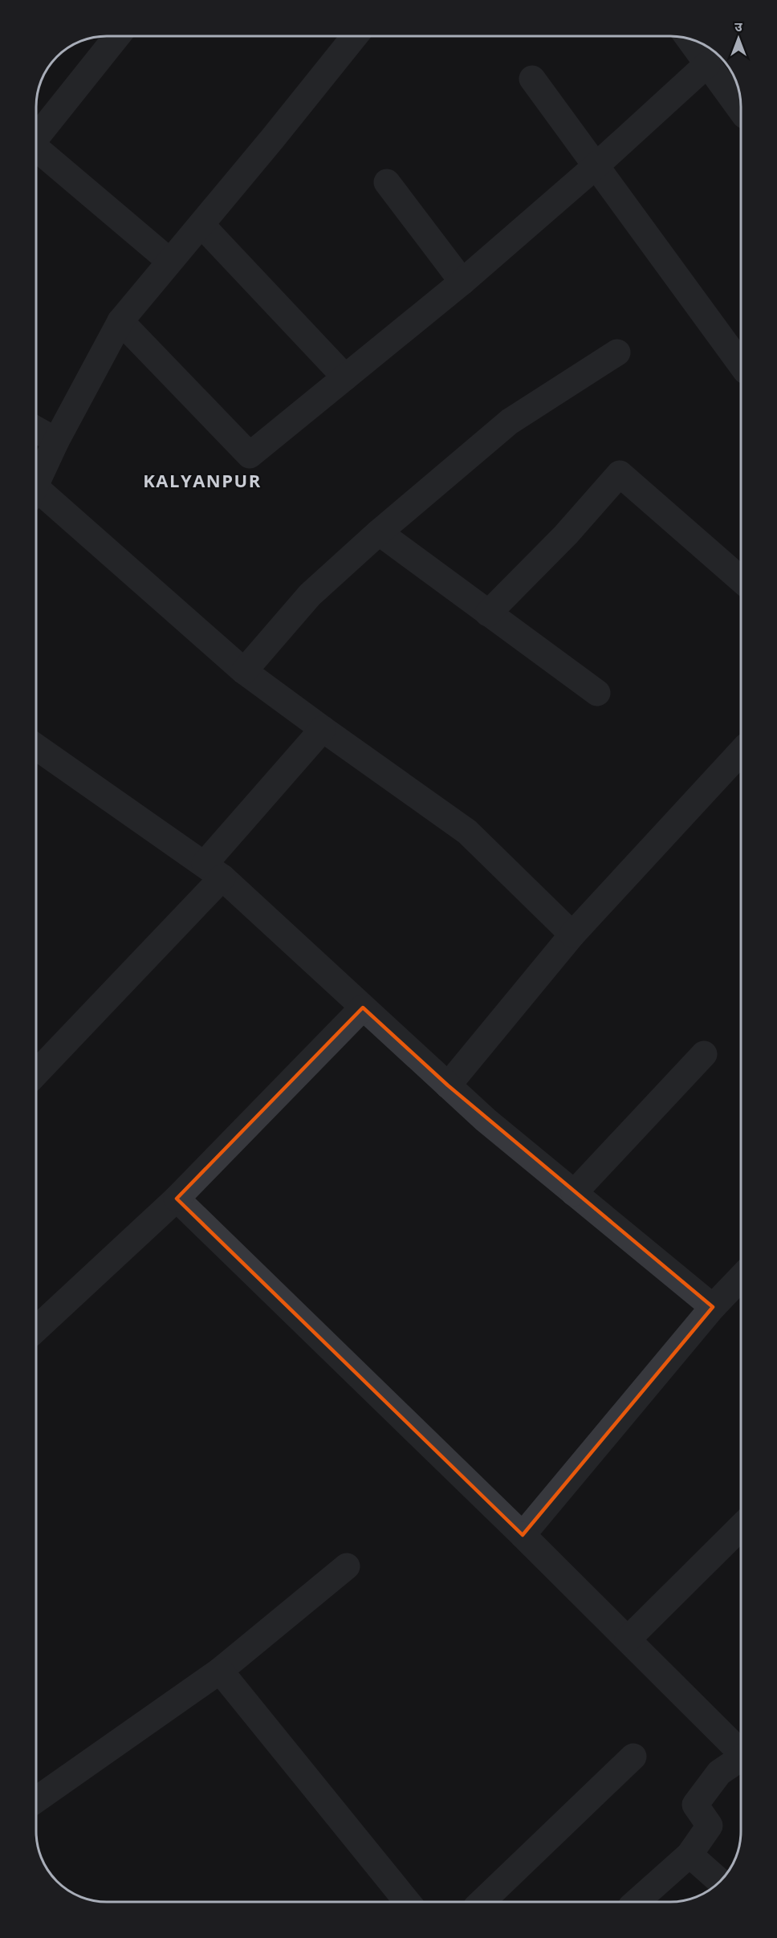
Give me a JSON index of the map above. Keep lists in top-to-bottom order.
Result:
{
  "districts": ["KALYANPUR"],
  "north": "top"
}
